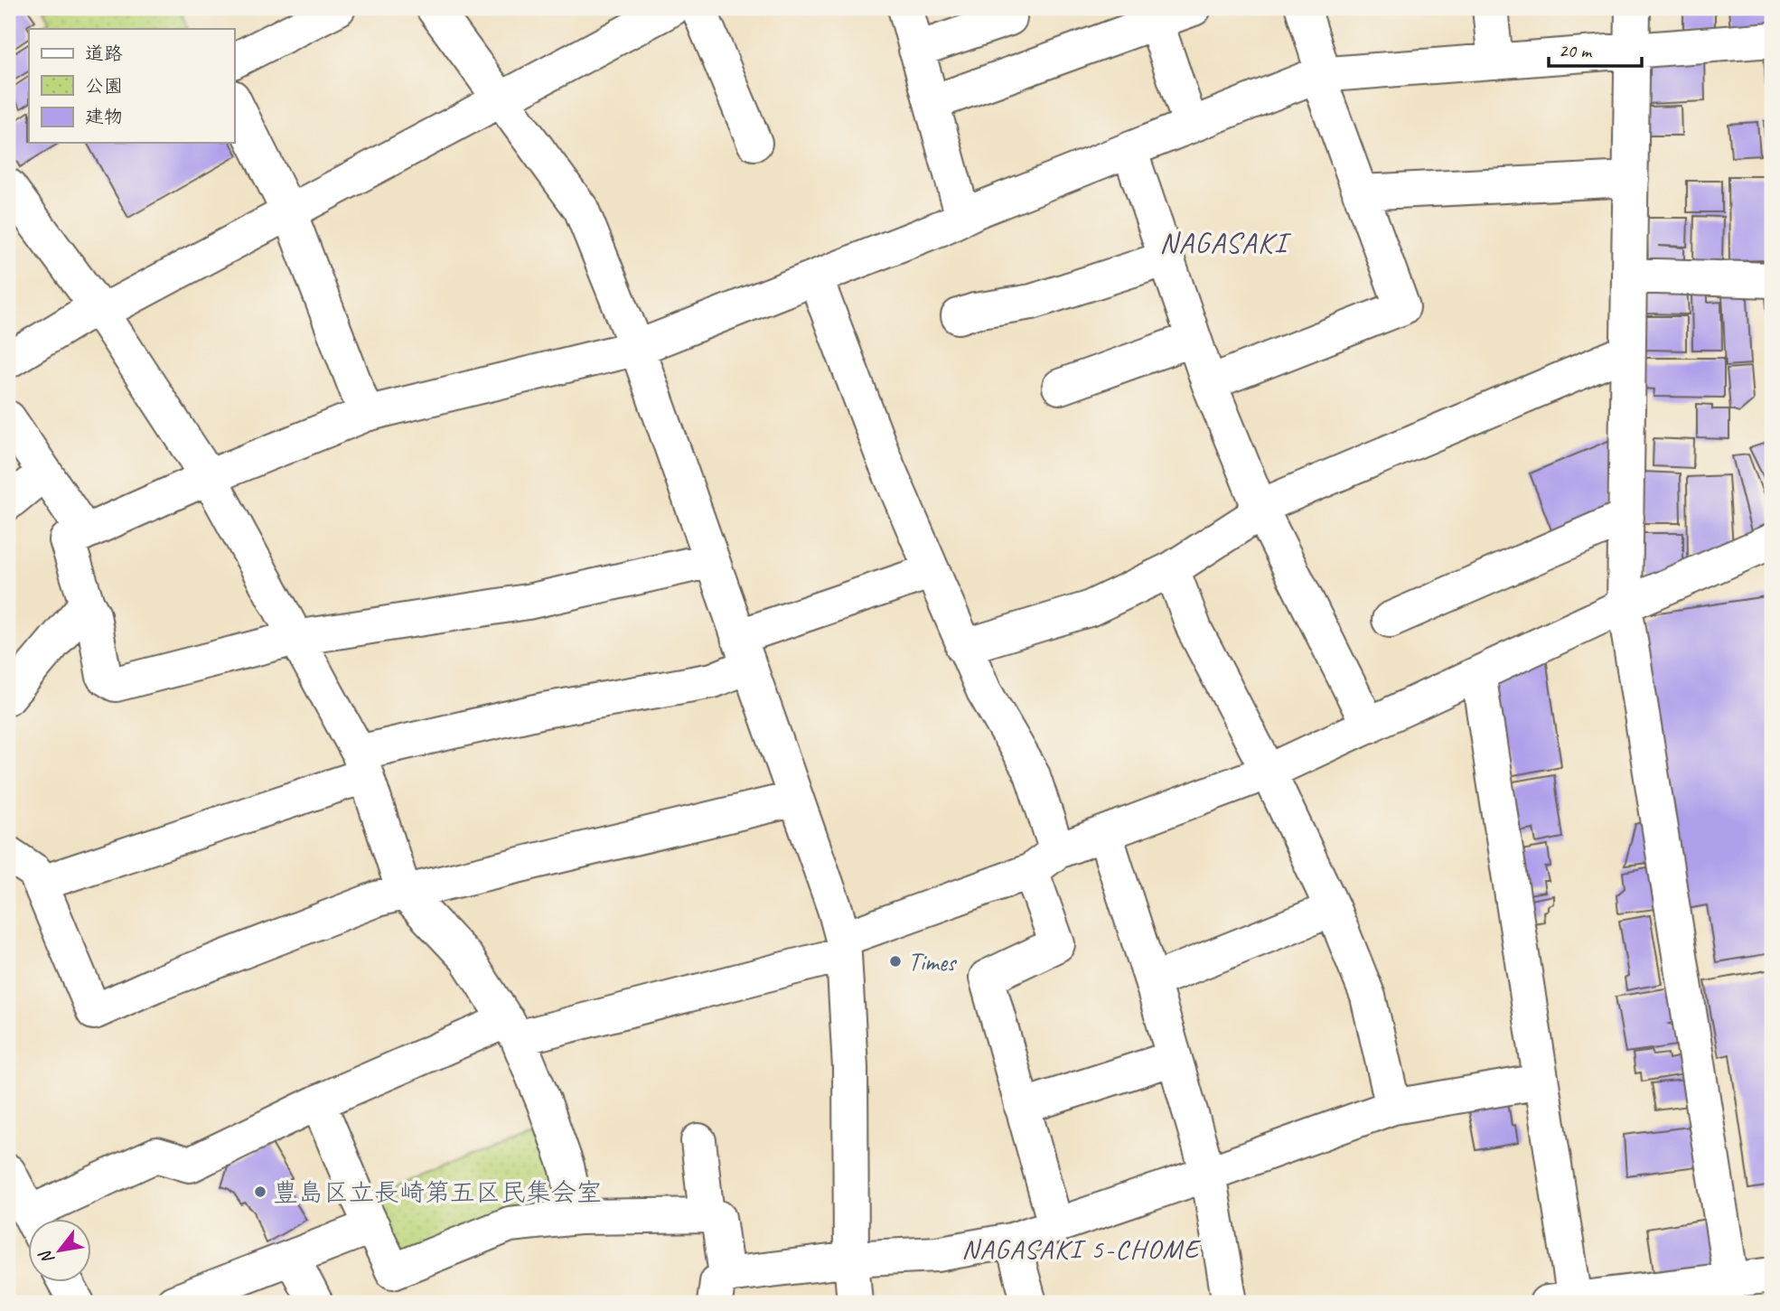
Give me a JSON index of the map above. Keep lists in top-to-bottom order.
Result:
{
  "districts": ["NAGASAKI", "NAGASAKI 5-CHOME"],
  "places": ["Times", "豊島区立長崎第五区民集会室"],
  "legend": ["道路", "公園", "建物"],
  "scale_bar": "20 m",
  "north": "bottom left"
}
